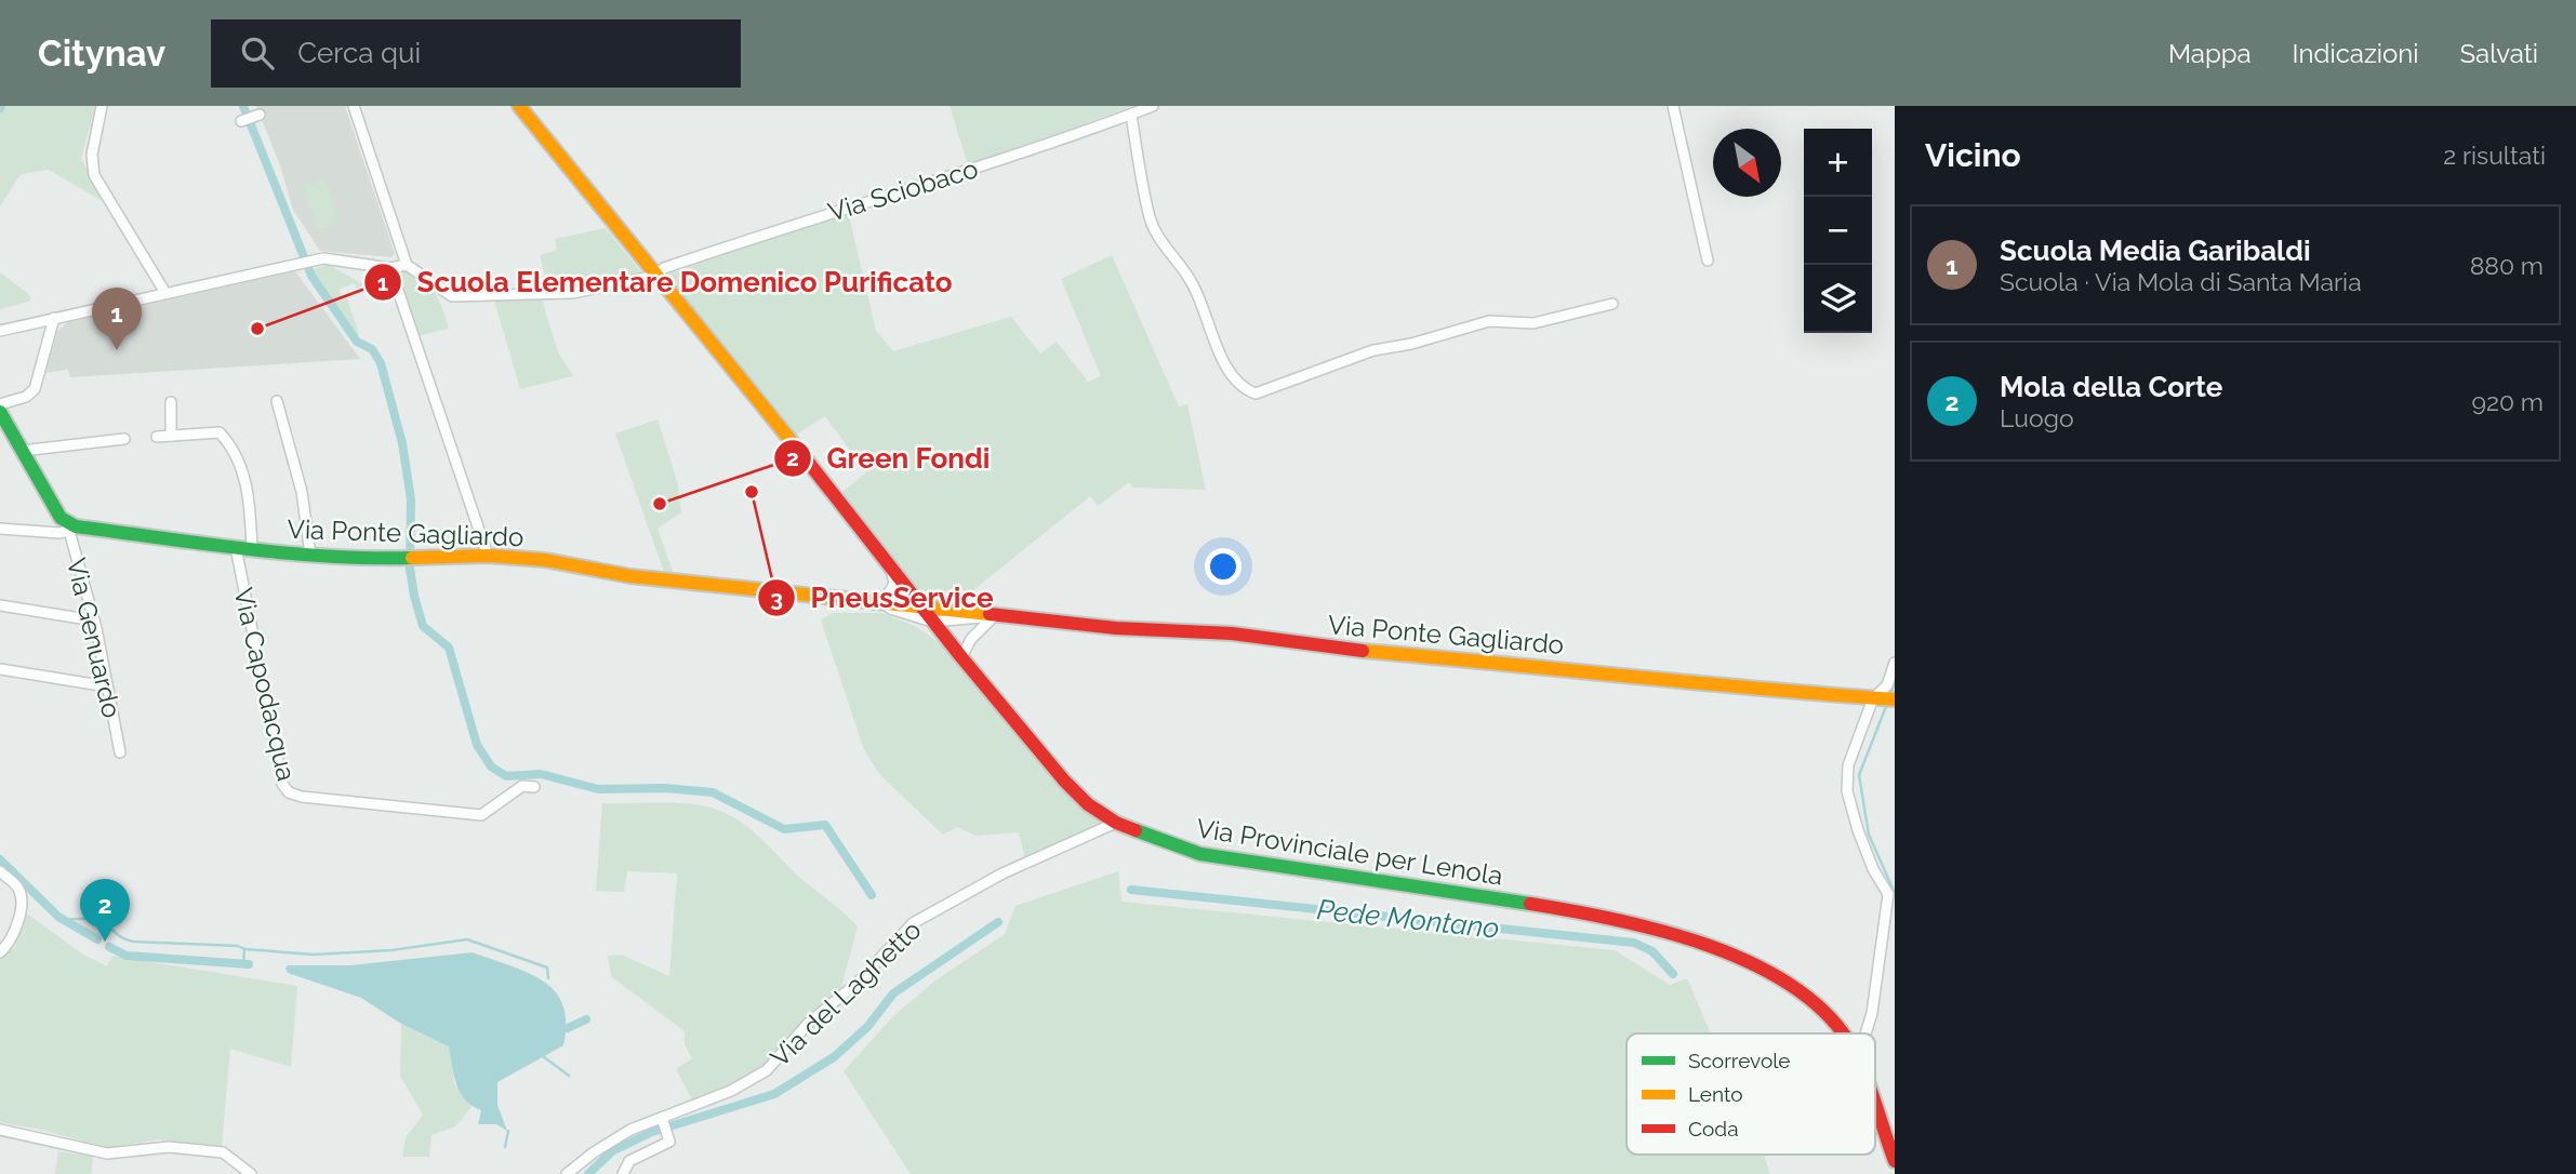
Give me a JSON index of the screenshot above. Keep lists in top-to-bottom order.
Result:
{
  "streets": {
    "street": [
      "Via Sciobaco",
      "Via Ponte Gagliardo",
      "Via Genuardo",
      "Via Capodacqua",
      "Via Provinciale per Lenola",
      "Via del Laghetto"
    ]
  },
  "crossings": [
    ["Via Sciobaco", "Via Provinciale per Lenola"],
    ["Via Ponte Gagliardo", "Via Genuardo"],
    ["Via Ponte Gagliardo", "Via Capodacqua"],
    ["Via Ponte Gagliardo", "Via Provinciale per Lenola"],
    ["Via Provinciale per Lenola", "Via del Laghetto"]
  ],
  "water": ["Pede Montano"],
  "places": ["Scuola Elementare Domenico Purificato", "PneusService", "Green Fondi"],
  "legend": ["Scorrevole", "Lento", "Coda"],
  "north": "bottom right",
  "page": {
    "header": "Citynav",
    "search": "Cerca qui",
    "nav": ["Mappa", "Indicazioni", "Salvati"],
    "heading": ["Vicino", "2 risultati"],
    "map_buttons": ["+", "−"],
    "list": [
      {
        "mark": "1",
        "name": "Scuola Media Garibaldi",
        "note": "Scuola · Via Mola di Santa Maria",
        "value": "880 m"
      },
      {
        "mark": "2",
        "name": "Mola della Corte",
        "note": "Luogo",
        "value": "920 m"
      }
    ],
    "pins": ["1", "2"]
  }
}
